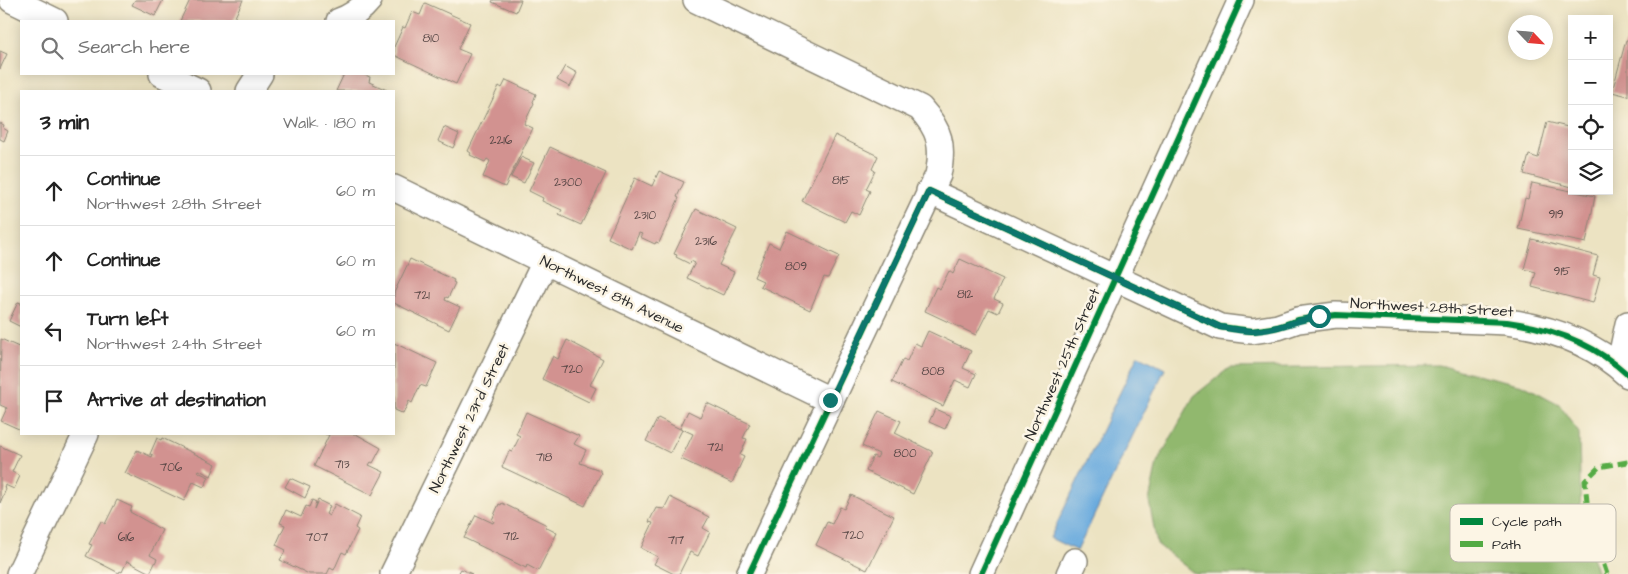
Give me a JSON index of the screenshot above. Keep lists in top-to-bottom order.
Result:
{
  "streets": {
    "street": [
      "Northwest 8th Avenue",
      "Northwest 28th Street",
      "Northwest 25th Street",
      "Northwest 23rd Street"
    ]
  },
  "crossings": [
    ["Northwest 8th Avenue", "Northwest 23rd Street"],
    ["Northwest 28th Street", "Northwest 25th Street"]
  ],
  "house_numbers": [
    "810",
    "2216",
    "815",
    "2300",
    "919",
    "2310",
    "2316",
    "809",
    "915",
    "812",
    "721",
    "720",
    "808",
    "721",
    "800",
    "718",
    "713",
    "706",
    "720",
    "712",
    "616",
    "707",
    "717"
  ],
  "legend": ["Cycle path", "Path"],
  "north": "bottom right",
  "page": {
    "map_buttons": ["+", "−"],
    "search": "Search here",
    "heading": ["3 min", "Walk · 180 m"],
    "list": [
      ["Continue", "Northwest 28th Street", "60 m"],
      ["Continue", "60 m"],
      ["Turn left", "Northwest 24th Street", "60 m"],
      "Arrive at destination"
    ]
  }
}
